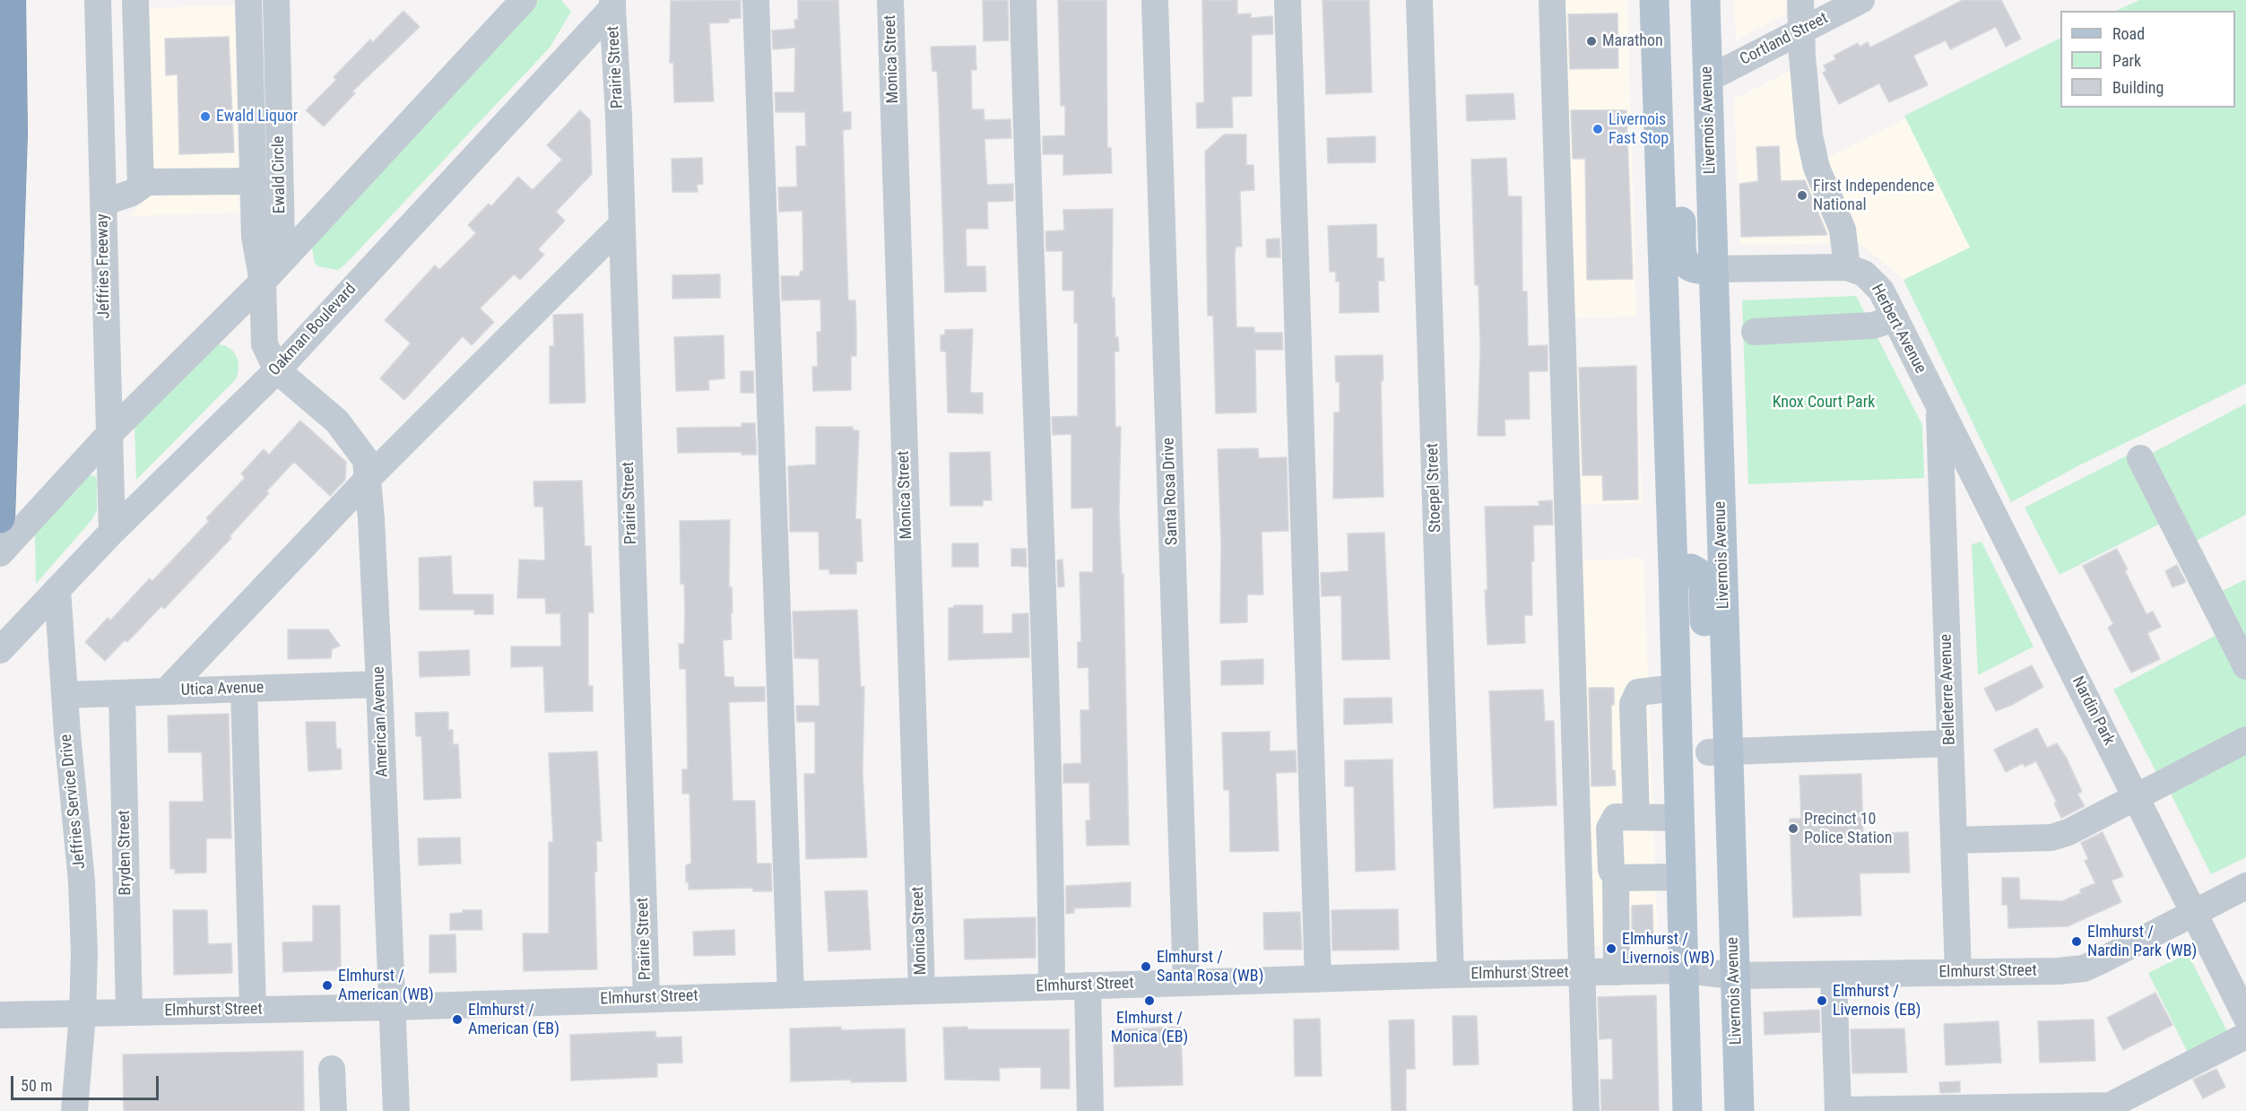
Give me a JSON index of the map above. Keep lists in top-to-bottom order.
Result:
{
  "streets": {
    "main road": ["Livernois Avenue"],
    "street": [
      "Cortland Street",
      "Monica Street",
      "Prairie Street",
      "Ewald Circle",
      "Jeffries Freeway",
      "Herbert Avenue",
      "Oakman Boulevard",
      "Stoepel Street",
      "Santa Rosa Drive",
      "Utica Avenue",
      "Belleterre Avenue",
      "Nardin Park",
      "American Avenue",
      "Jeffries Service Drive",
      "Bryden Street",
      "Elmhurst Street"
    ]
  },
  "crossings": [
    ["Cortland Street", "Livernois Avenue"],
    ["Monica Street", "Elmhurst Street"],
    ["Prairie Street", "Oakman Boulevard"],
    ["Prairie Street", "Elmhurst Street"],
    ["Livernois Avenue", "Herbert Avenue"],
    ["Livernois Avenue", "Elmhurst Street"],
    ["Ewald Circle", "Oakman Boulevard"],
    ["Ewald Circle", "American Avenue"],
    ["Jeffries Freeway", "Oakman Boulevard"],
    ["Herbert Avenue", "Belleterre Avenue"],
    ["Herbert Avenue", "Nardin Park"],
    ["Oakman Boulevard", "American Avenue"],
    ["Oakman Boulevard", "Jeffries Service Drive"],
    ["Stoepel Street", "Elmhurst Street"],
    ["Santa Rosa Drive", "Elmhurst Street"],
    ["Utica Avenue", "American Avenue"],
    ["Utica Avenue", "Jeffries Service Drive"],
    ["Utica Avenue", "Bryden Street"],
    ["Belleterre Avenue", "Nardin Park"],
    ["Belleterre Avenue", "Elmhurst Street"],
    ["Nardin Park", "Elmhurst Street"],
    ["American Avenue", "Elmhurst Street"],
    ["Jeffries Service Drive", "Elmhurst Street"],
    ["Bryden Street", "Elmhurst Street"]
  ],
  "parks": ["Knox Court Park"],
  "places": [
    "Marathon",
    "Ewald Liquor",
    "Livernois Fast Stop",
    "First Independence National",
    "Precinct 10 Police Station",
    "Elmhurst / Nardin Park (WB)",
    "Elmhurst / Livernois (WB)",
    "Elmhurst / Santa Rosa (WB)",
    "Elmhurst / American (WB)",
    "Elmhurst / Monica (EB)",
    "Elmhurst / Livernois (EB)",
    "Elmhurst / American (EB)"
  ],
  "legend": ["Road", "Park", "Building"],
  "scale_bar": "50 m"
}
